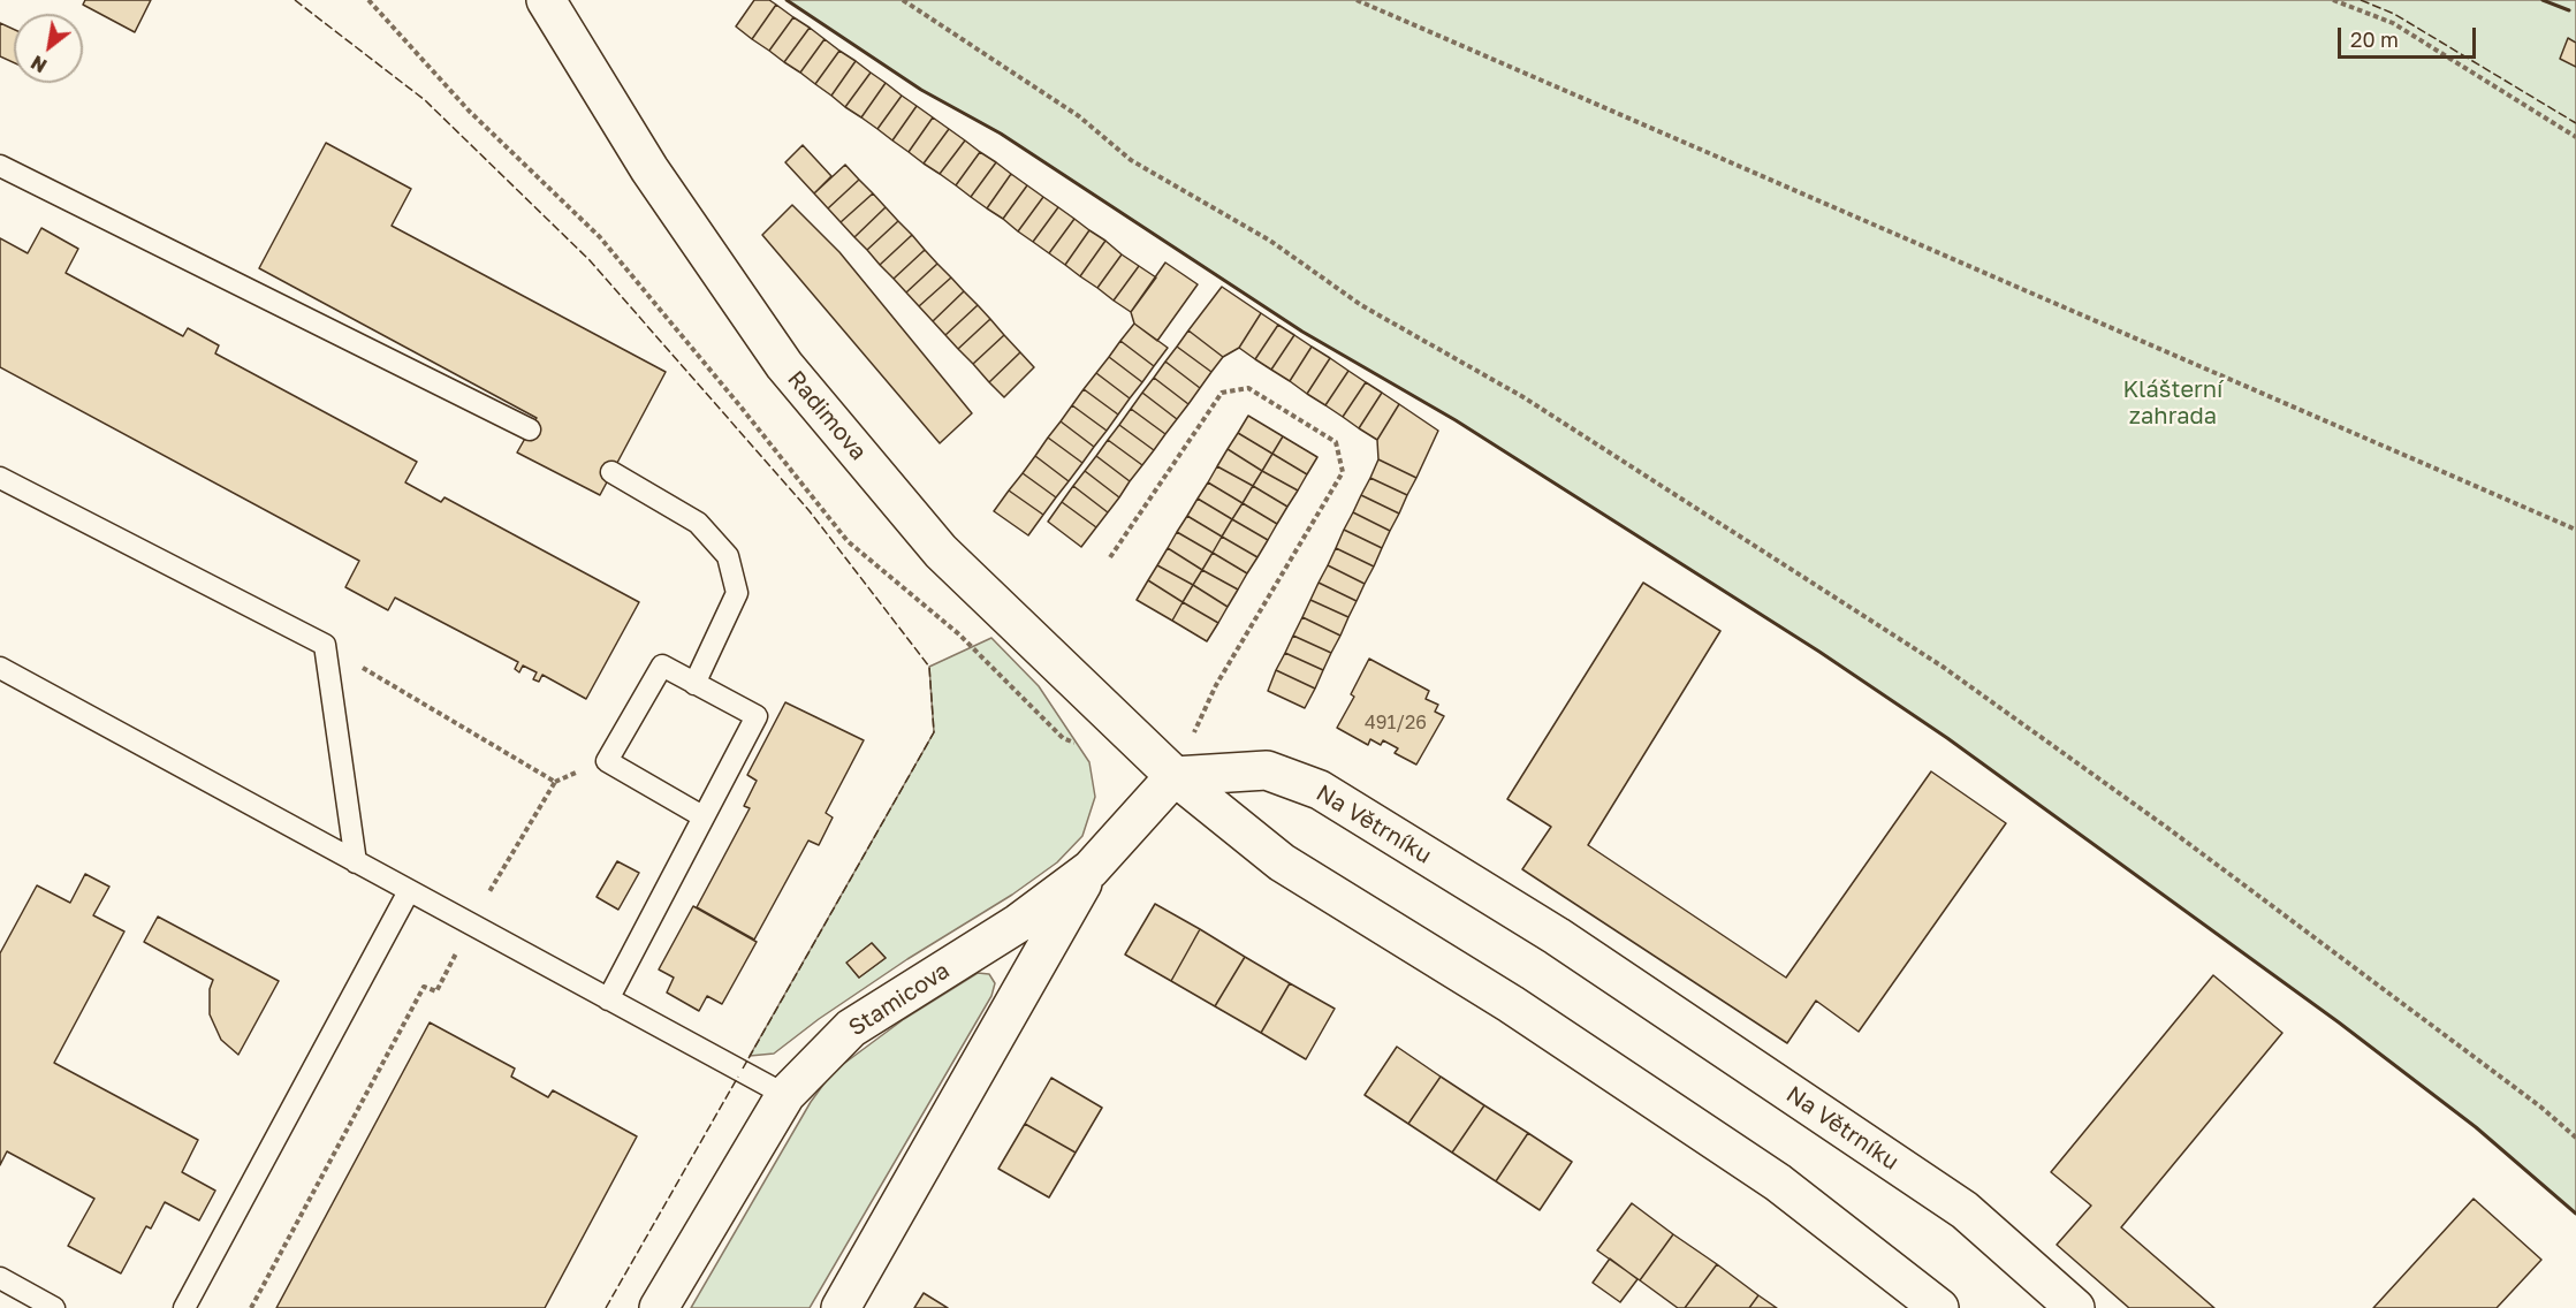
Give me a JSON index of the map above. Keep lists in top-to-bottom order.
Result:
{
  "streets": {
    "street": ["Radimova", "Na Větrníku", "Stamicova"]
  },
  "crossings": [
    ["Radimova", "Na Větrníku"],
    ["Radimova", "Stamicova"],
    ["Na Větrníku", "Stamicova"]
  ],
  "parks": ["Klášterní zahrada"],
  "house_numbers": ["491/26"],
  "scale_bar": "20 m",
  "north": "bottom left"
}
